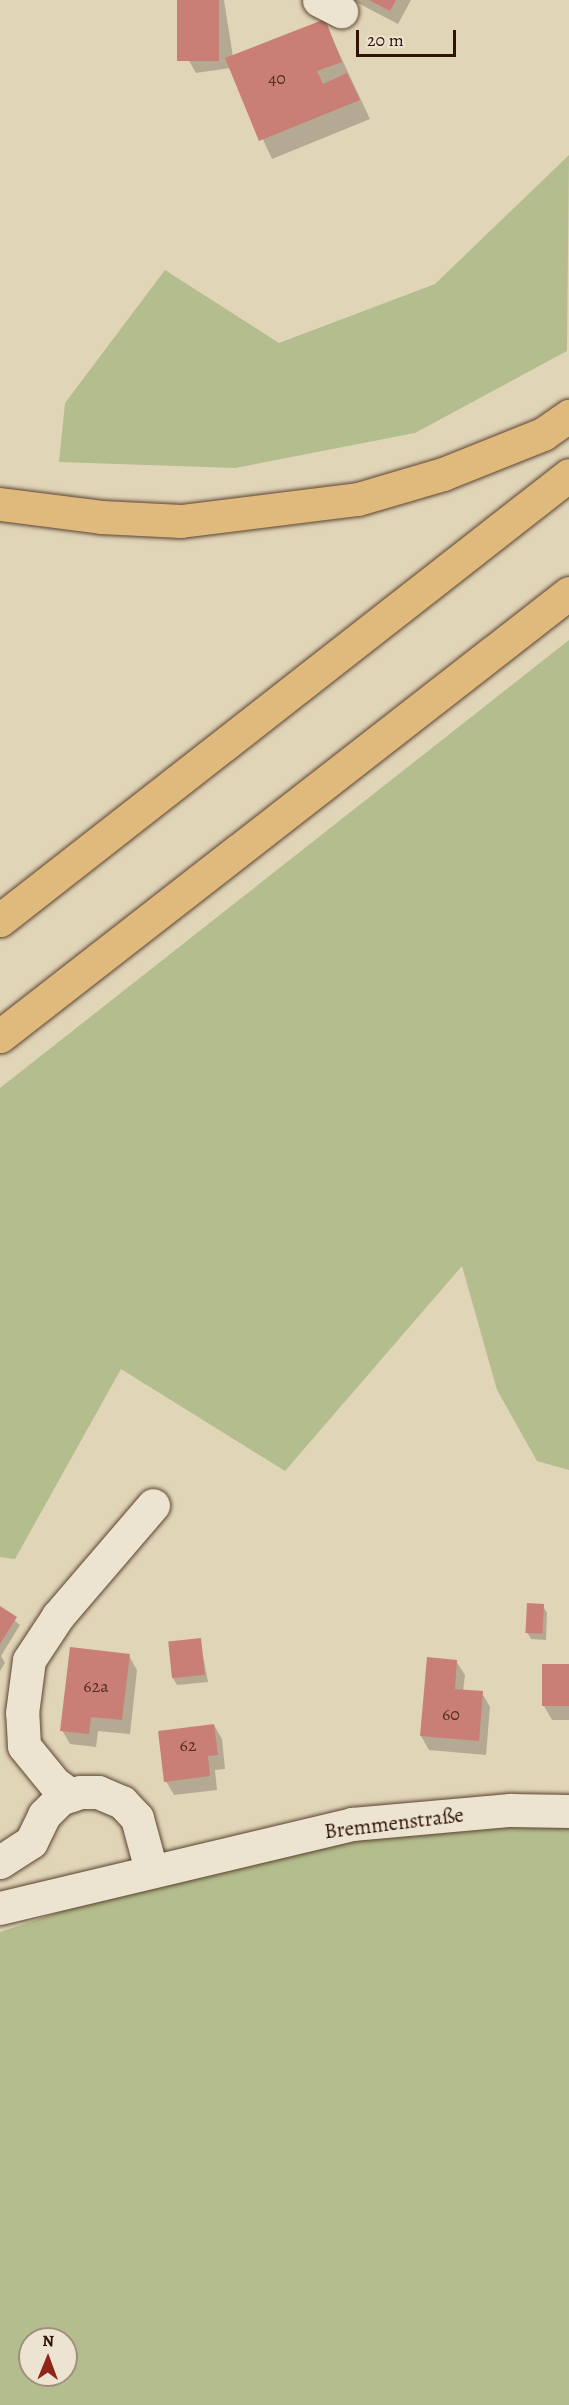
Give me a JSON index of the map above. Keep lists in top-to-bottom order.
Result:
{
  "streets": {
    "street": ["Bremmenstraße"]
  },
  "house_numbers": [
    "40",
    "62a",
    "60",
    "62"
  ],
  "scale_bar": "20 m",
  "north": "top"
}
